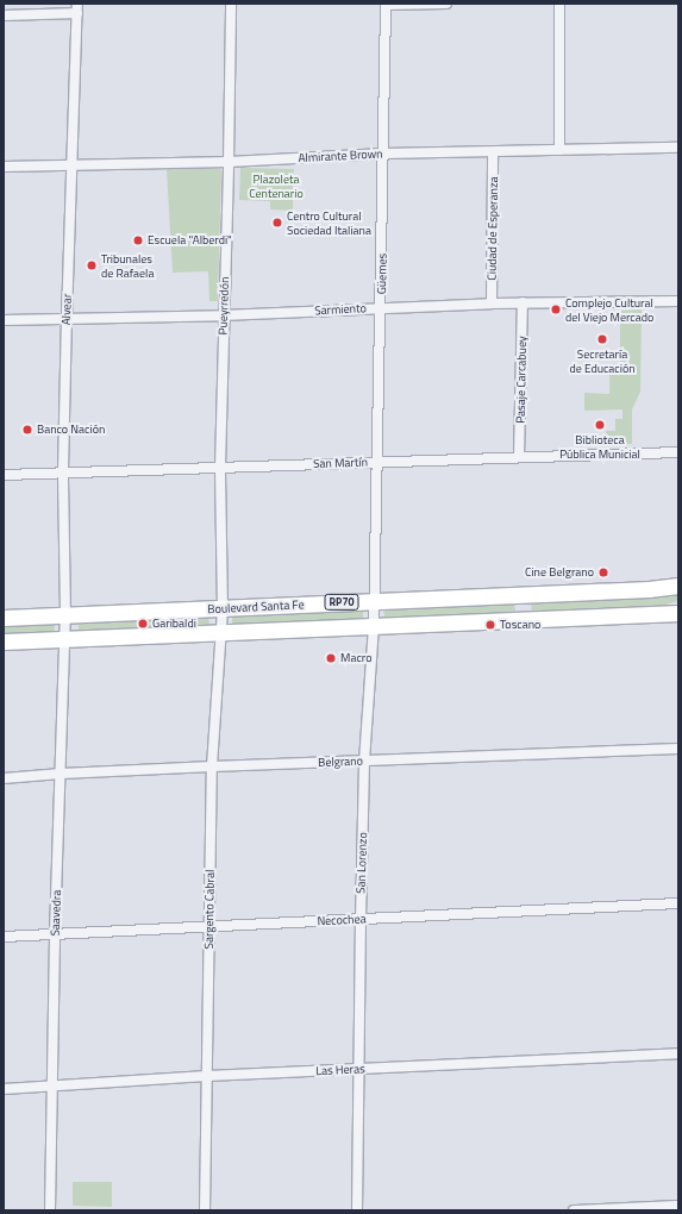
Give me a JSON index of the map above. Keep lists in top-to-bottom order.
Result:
{
  "streets": {
    "main road": ["RP70", "Boulevard Santa Fe"],
    "street": [
      "Almirante Brown",
      "Ciudad de Esperanza",
      "Güemes",
      "Pueyrredón",
      "Alvear",
      "Sarmiento",
      "Pasaje Carcabuey",
      "San Martín",
      "Belgrano",
      "San Lorenzo",
      "Sargento Cabral",
      "Saavedra",
      "Necochea",
      "Las Heras"
    ]
  },
  "crossings": [
    ["Almirante Brown", "Ciudad de Esperanza"],
    ["Almirante Brown", "Güemes"],
    ["Almirante Brown", "Pueyrredón"],
    ["Almirante Brown", "Alvear"],
    ["Ciudad de Esperanza", "Sarmiento"],
    ["Güemes", "Sarmiento"],
    ["Güemes", "San Martín"],
    ["Güemes", "Boulevard Santa Fe"],
    ["Güemes", "San Lorenzo"],
    ["Pueyrredón", "Sarmiento"],
    ["Pueyrredón", "San Martín"],
    ["Pueyrredón", "Boulevard Santa Fe"],
    ["Pueyrredón", "Sargento Cabral"],
    ["Alvear", "Sarmiento"],
    ["Alvear", "San Martín"],
    ["Alvear", "Boulevard Santa Fe"],
    ["Alvear", "Saavedra"],
    ["Sarmiento", "Pasaje Carcabuey"],
    ["Pasaje Carcabuey", "San Martín"],
    ["Boulevard Santa Fe", "San Lorenzo"],
    ["Boulevard Santa Fe", "Sargento Cabral"],
    ["Boulevard Santa Fe", "Saavedra"],
    ["Belgrano", "San Lorenzo"],
    ["Belgrano", "Sargento Cabral"],
    ["Belgrano", "Saavedra"],
    ["San Lorenzo", "Necochea"],
    ["San Lorenzo", "Las Heras"],
    ["Sargento Cabral", "Necochea"],
    ["Sargento Cabral", "Las Heras"],
    ["Saavedra", "Necochea"],
    ["Saavedra", "Las Heras"]
  ],
  "parks": ["Plazoleta Centenario"],
  "places": [
    "Centro Cultural Sociedad Italiana",
    "Escuela \"Alberdi\"",
    "Tribunales de Rafaela",
    "Complejo Cultural del Viejo Mercado",
    "Secretaría de Educación",
    "Biblioteca Pública Municial",
    "Banco Nación",
    "Cine Belgrano",
    "Garibaldi",
    "Toscano",
    "Macro"
  ]
}
